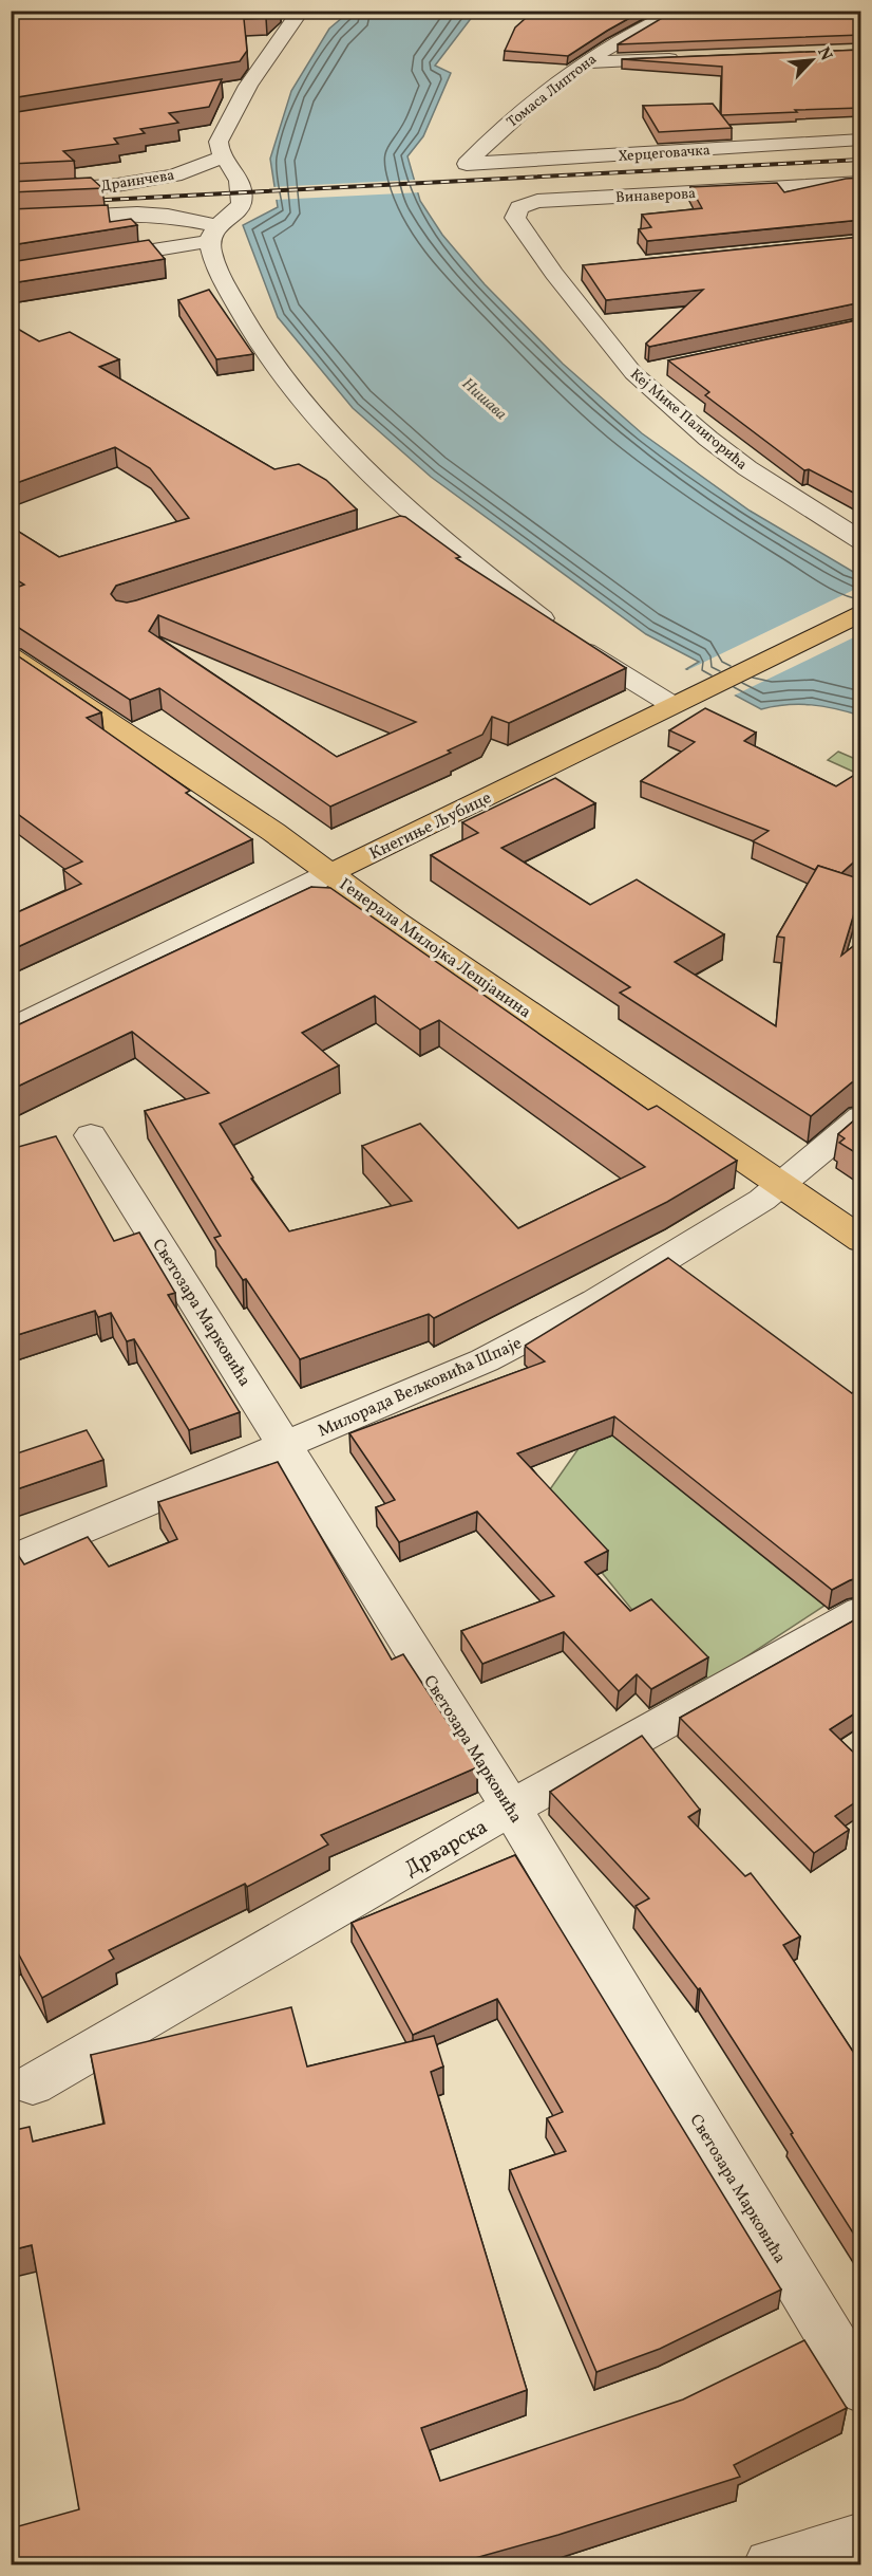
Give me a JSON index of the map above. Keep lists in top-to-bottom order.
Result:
{
  "streets": {
    "main road": ["Кнегиње Љубице", "Генерала Милојка Лешјанина"],
    "street": [
      "Томаса Липтона",
      "Херцеговачка",
      "Драинчева",
      "Винаверова",
      "Кеј Мике Палигорића",
      "Светозара Марковића",
      "Милорада Вељковића Шпаје",
      "Дрварска"
    ]
  },
  "crossings": [
    ["Томаса Липтона", "Херцеговачка"],
    ["Винаверова", "Кеј Мике Палигорића"],
    ["Кнегиње Љубице", "Генерала Милојка Лешјанина"],
    ["Генерала Милојка Лешјанина", "Милорада Вељковића Шпаје"],
    ["Светозара Марковића", "Милорада Вељковића Шпаје"],
    ["Светозара Марковића", "Дрварска"]
  ],
  "water": ["Нишава"],
  "north": "top right"
}
